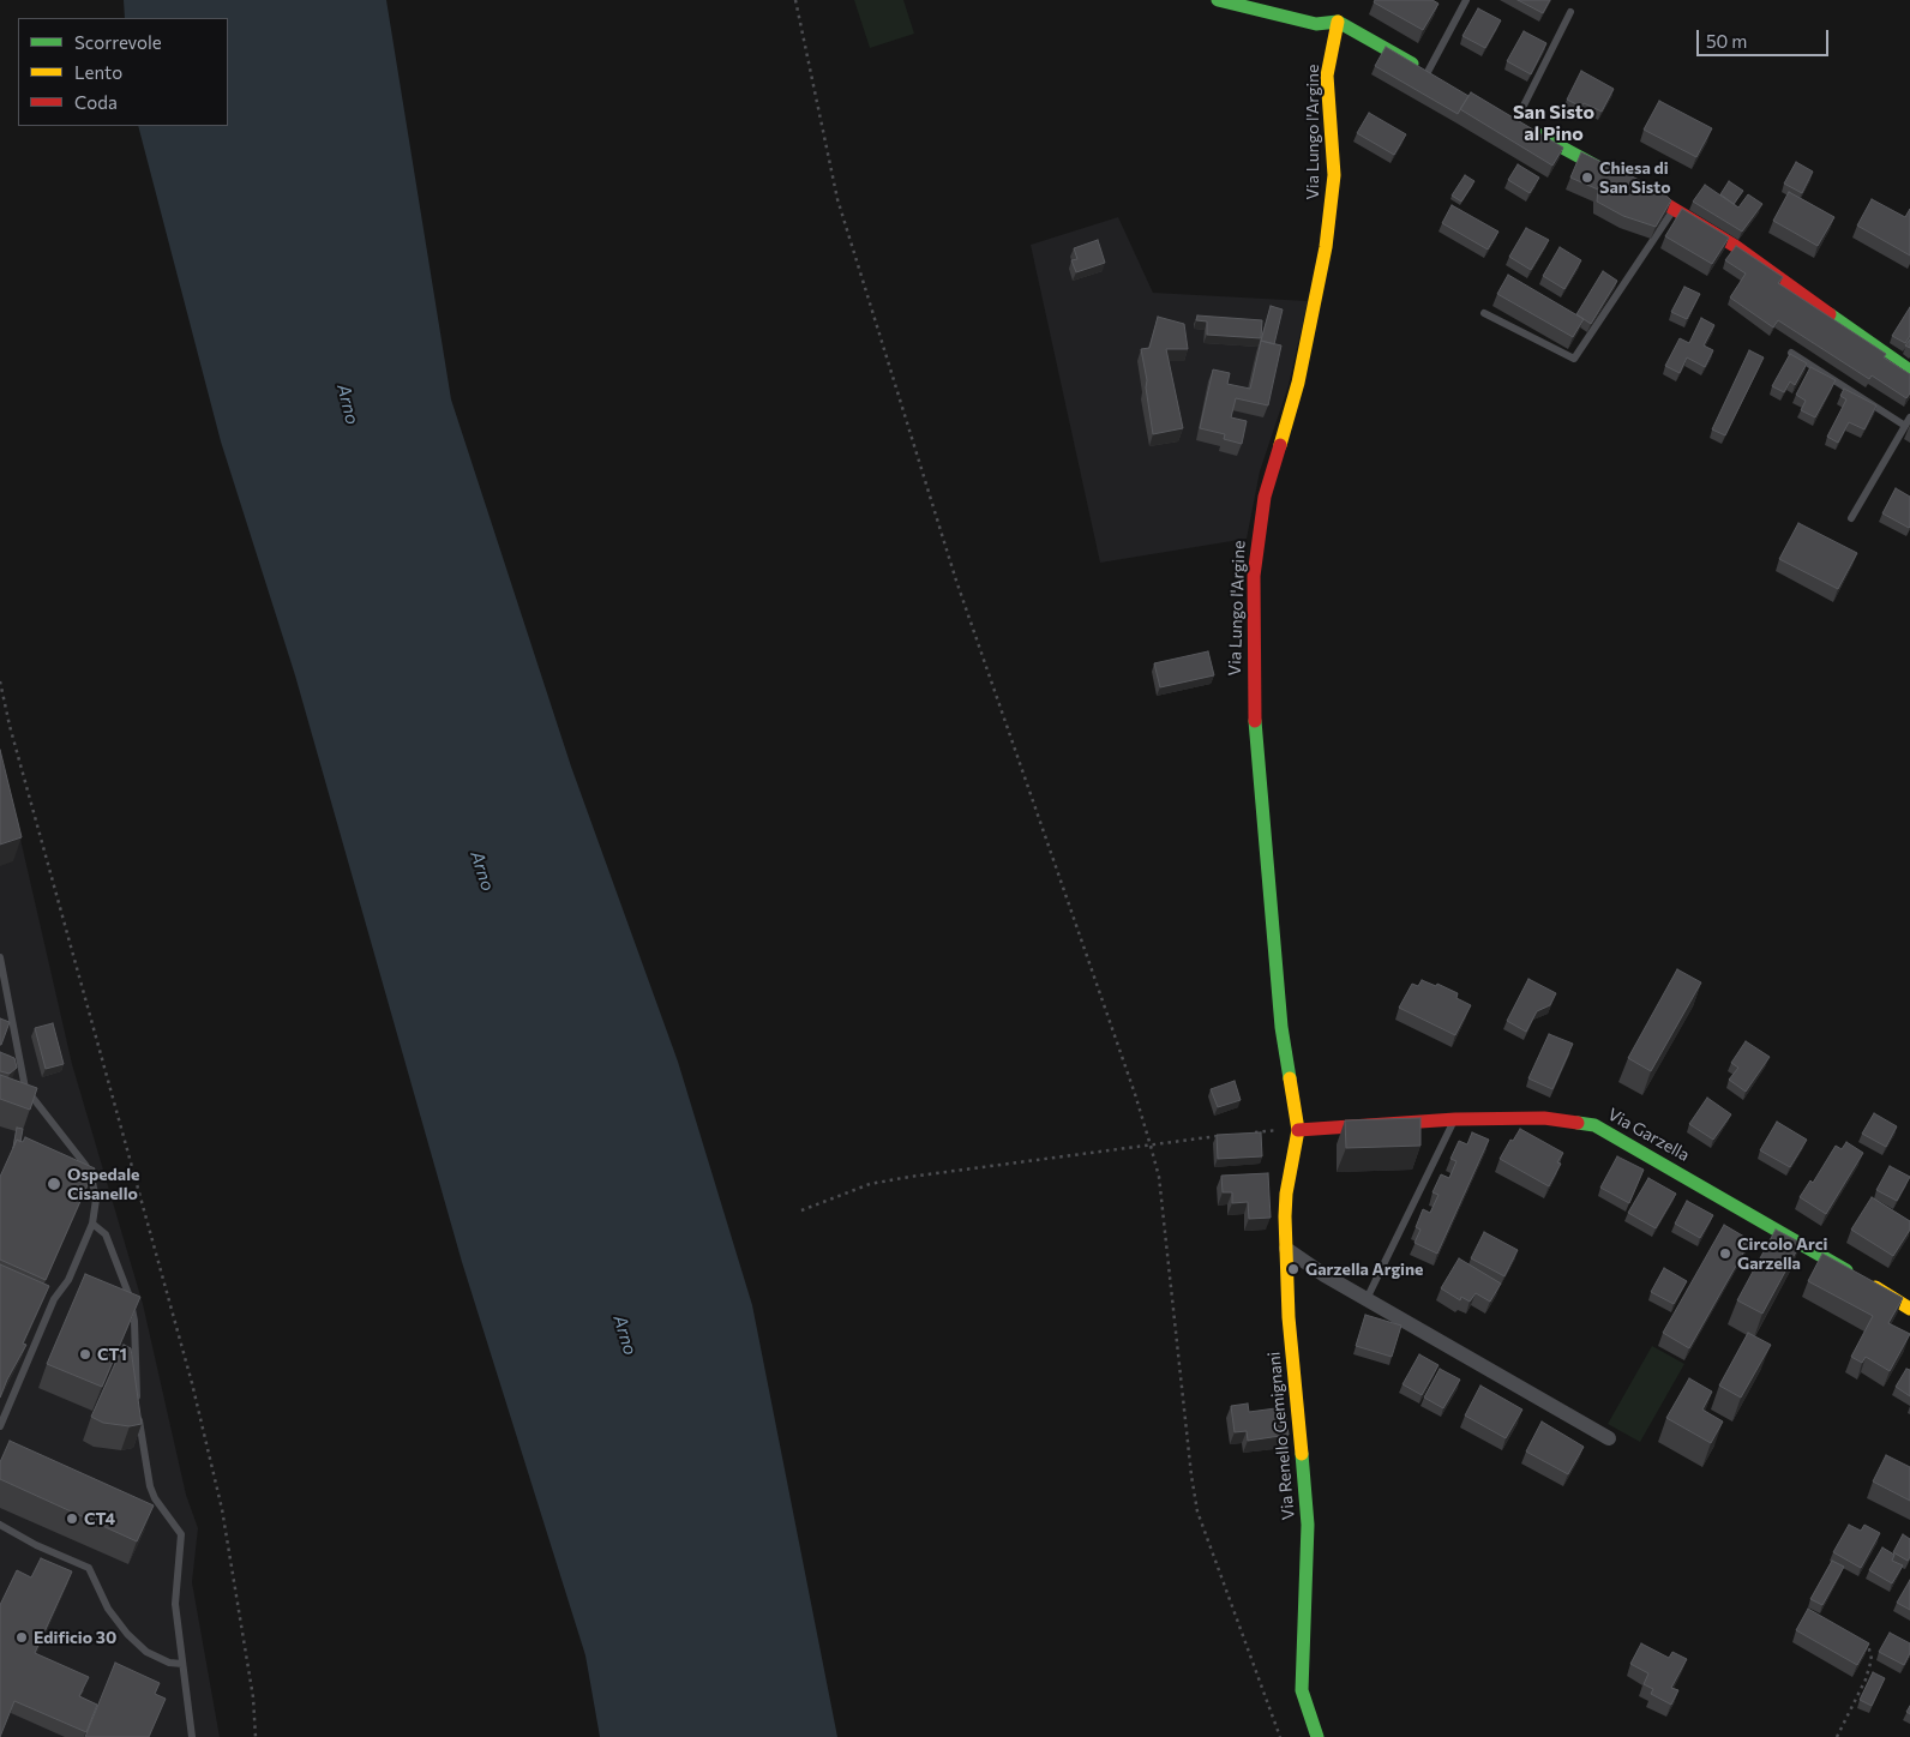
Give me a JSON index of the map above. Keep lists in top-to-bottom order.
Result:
{
  "streets": {
    "street": ["Via Lungo l'Argine", "Via Garzella", "Via Renello Gemignani"]
  },
  "crossings": [
    ["Via Lungo l'Argine", "Via Garzella"],
    ["Via Lungo l'Argine", "Via Renello Gemignani"],
    ["Via Garzella", "Via Renello Gemignani"]
  ],
  "districts": ["San Sisto al Pino"],
  "water": ["Arno"],
  "places": [
    "Chiesa di San Sisto",
    "Ospedale Cisanello",
    "Circolo Arci Garzella",
    "Garzella Argine",
    "CT1",
    "CT4",
    "Edificio 30"
  ],
  "legend": ["Scorrevole", "Lento", "Coda"],
  "scale_bar": "50 m"
}
